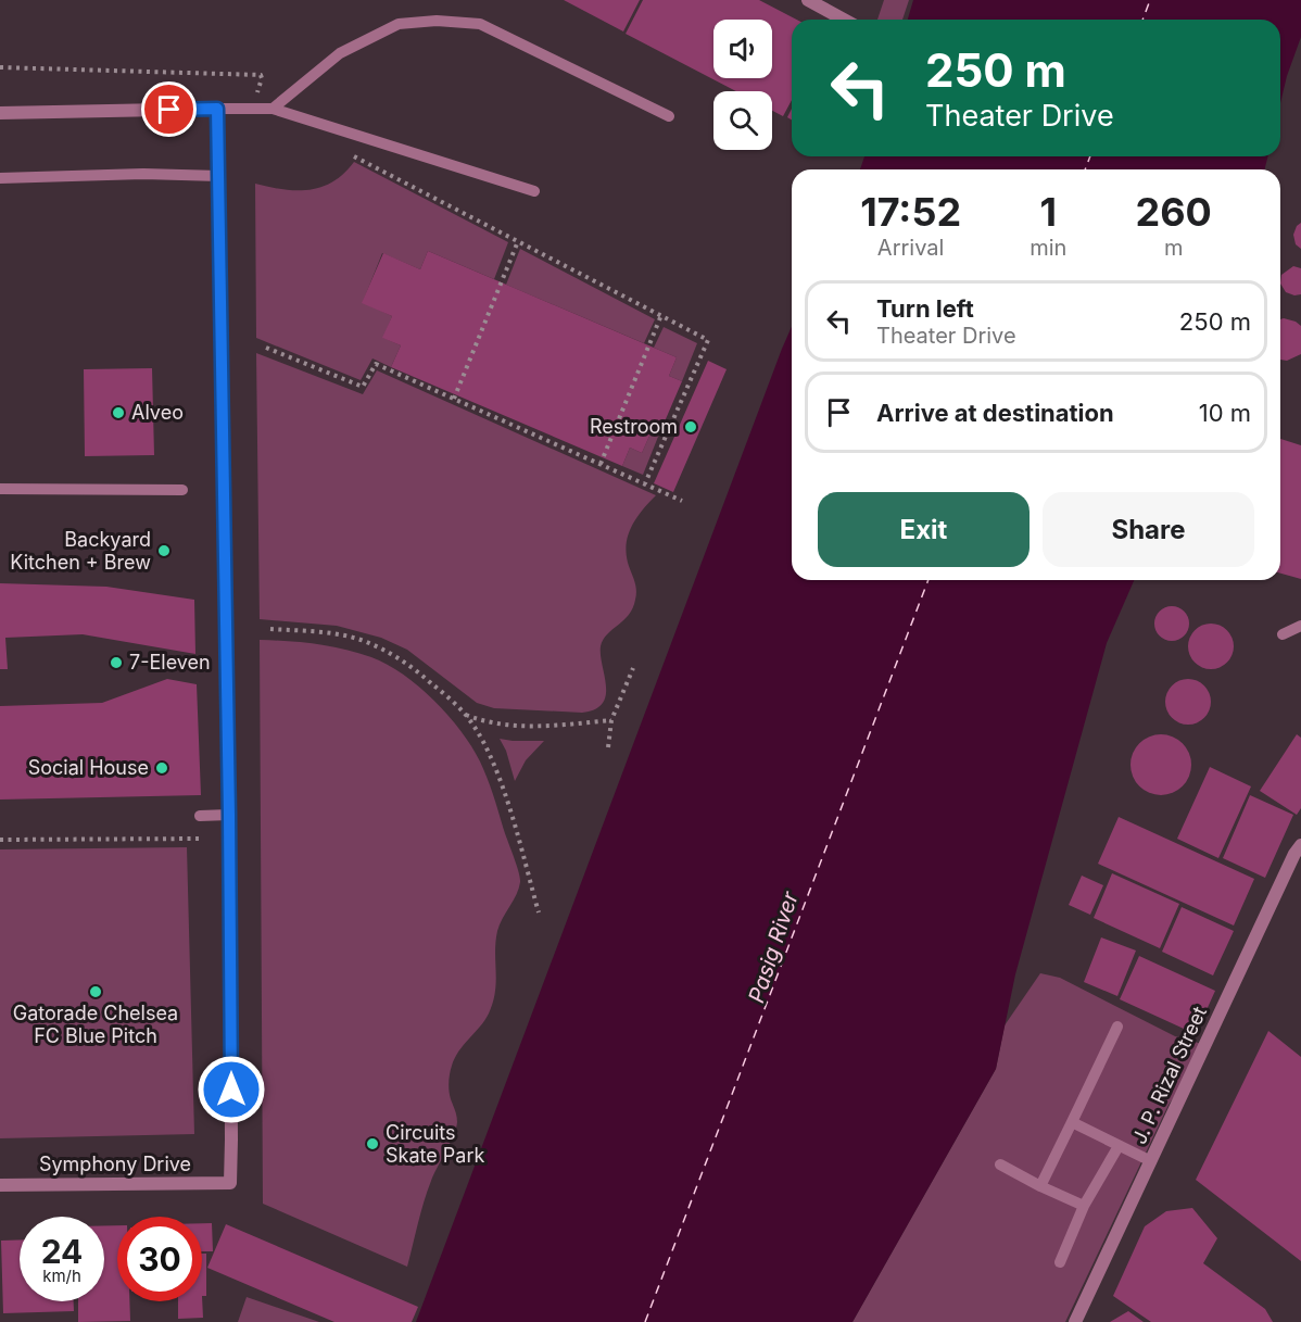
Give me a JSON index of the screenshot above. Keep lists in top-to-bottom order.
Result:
{
  "streets": {
    "street": ["J. P. Rizal Street", "Symphony Drive"]
  },
  "water": ["Pasig River"],
  "places": [
    "Alveo",
    "Restroom",
    "Backyard Kitchen + Brew",
    "7-Eleven",
    "Social House",
    "Gatorade Chelsea FC Blue Pitch",
    "Circuits Skate Park"
  ],
  "page": {
    "turn": ["250 m", "Theater Drive"],
    "eta": [
      "17:52",
      "Arrival",
      "1",
      "min",
      "260",
      "m"
    ],
    "list": [
      {
        "name": "Turn left",
        "note": "Theater Drive",
        "value": "250 m"
      },
      {
        "name": "Arrive at destination",
        "value": "10 m"
      }
    ],
    "buttons": ["Exit", "Share"],
    "speed": "24 km/h",
    "limit": "30"
  }
}
